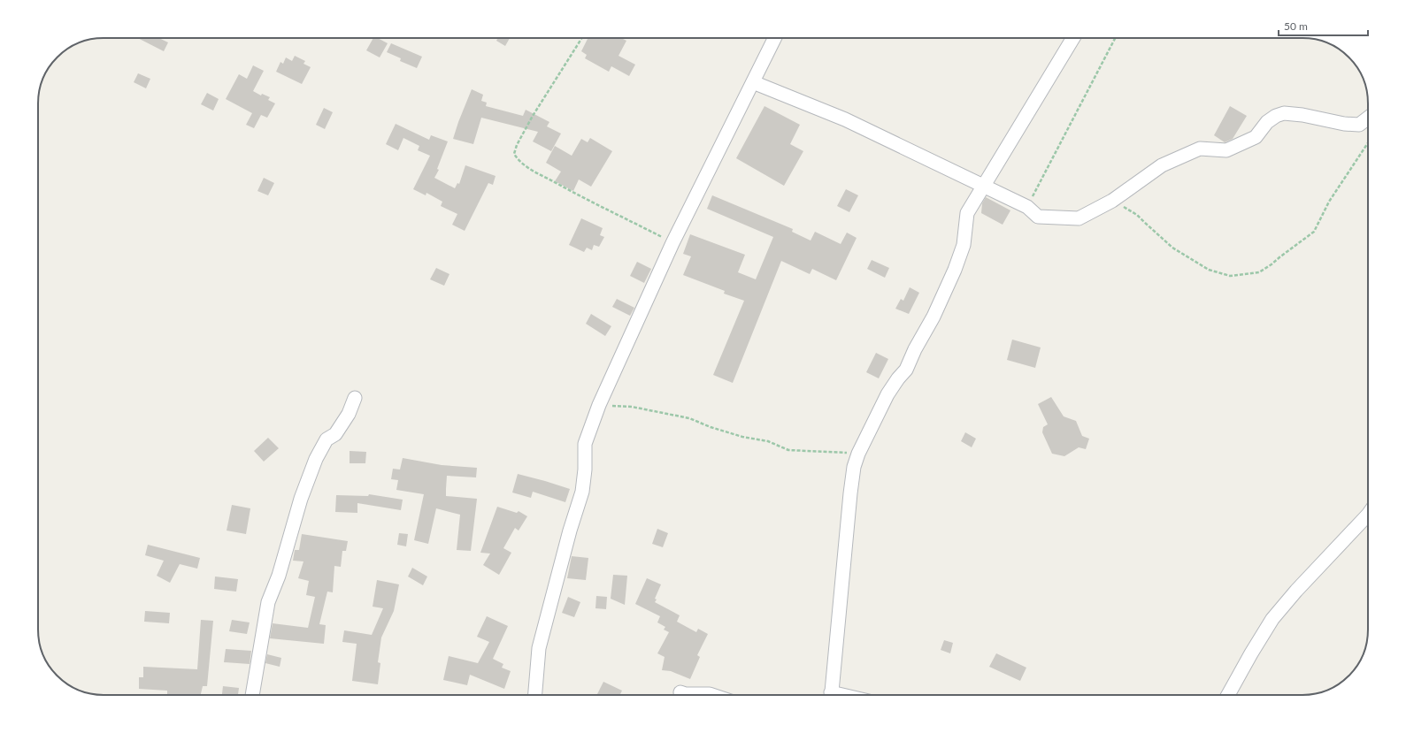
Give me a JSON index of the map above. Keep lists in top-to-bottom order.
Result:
{
  "scale_bar": "50 m"
}
